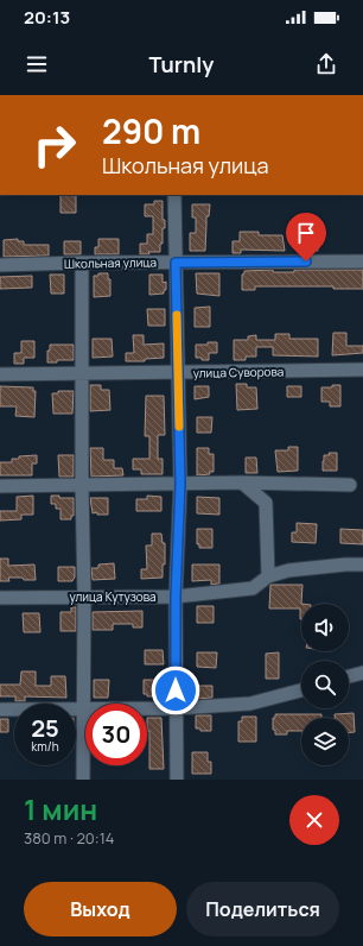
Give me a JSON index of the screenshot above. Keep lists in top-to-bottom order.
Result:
{
  "streets": {
    "street": ["Школьная улица", "улица Суворова", "улица Кутузова"]
  },
  "page": {
    "status": "20:13",
    "header": "Turnly",
    "turn": ["290 m", "Школьная улица"],
    "speed": "25 km/h",
    "limit": "30",
    "heading": ["1 мин", "380 m · 20:14"],
    "buttons": ["Выход", "Поделиться"]
  }
}
